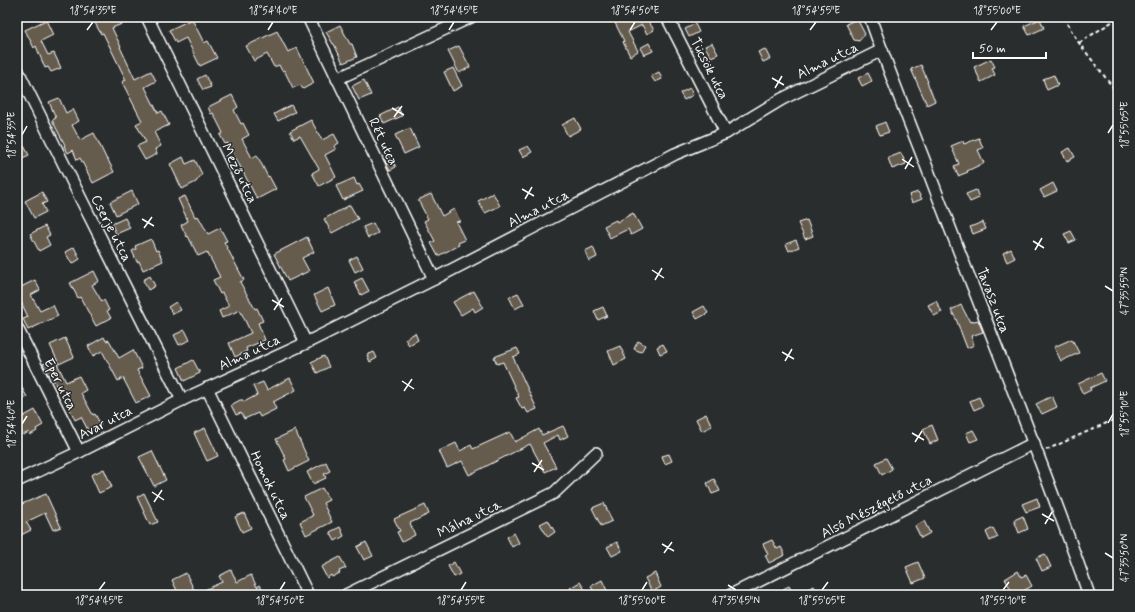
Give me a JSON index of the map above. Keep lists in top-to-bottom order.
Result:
{
  "streets": {
    "street": [
      "Alma utca",
      "Tücsök utca",
      "Rét utca",
      "Mező utca",
      "Cserje utca",
      "Tavasz utca",
      "Eper utca",
      "Avar utca",
      "Homok utca",
      "Alsó Mészégető utca",
      "Málna utca"
    ]
  },
  "crossings": [
    ["Alma utca", "Tücsök utca"],
    ["Alma utca", "Rét utca"],
    ["Alma utca", "Mező utca"],
    ["Alma utca", "Tavasz utca"],
    ["Alma utca", "Avar utca"],
    ["Alma utca", "Homok utca"],
    ["Cserje utca", "Avar utca"],
    ["Tavasz utca", "Alsó Mészégető utca"],
    ["Eper utca", "Avar utca"],
    ["Avar utca", "Homok utca"]
  ],
  "scale_bar": "50 m",
  "coordinates": [
    "18°54'35\"E",
    "18°54'40\"E",
    "18°54'45\"E",
    "18°54'50\"E",
    "18°54'55\"E",
    "18°55'00\"E",
    "18°55'05\"E",
    "47°35'55\"N",
    "18°55'10\"E",
    "47°35'50\"N",
    "47°35'45\"N"
  ]
}
